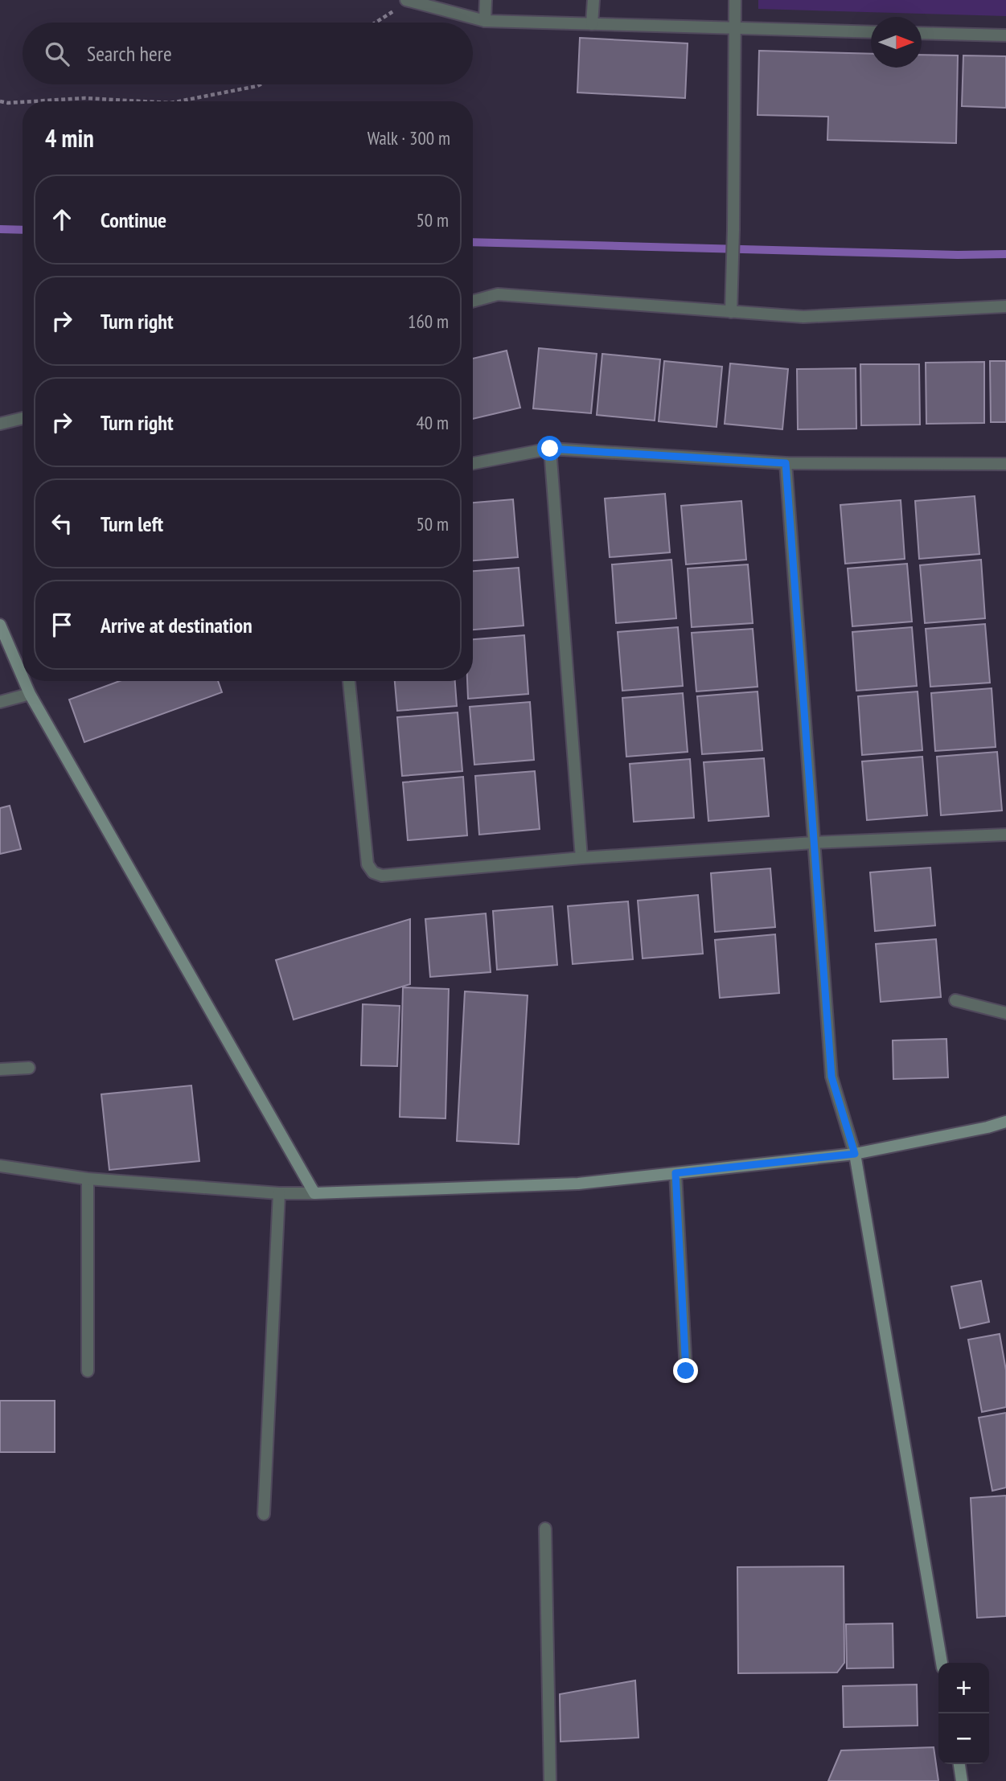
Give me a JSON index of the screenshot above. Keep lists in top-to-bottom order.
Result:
{
  "north": "right",
  "page": {
    "search": "Search here",
    "heading": ["4 min", "Walk · 300 m"],
    "list": [
      ["Continue", "50 m"],
      ["Turn right", "160 m"],
      ["Turn right", "40 m"],
      ["Turn left", "50 m"],
      "Arrive at destination"
    ],
    "map_buttons": ["+", "−"]
  }
}
